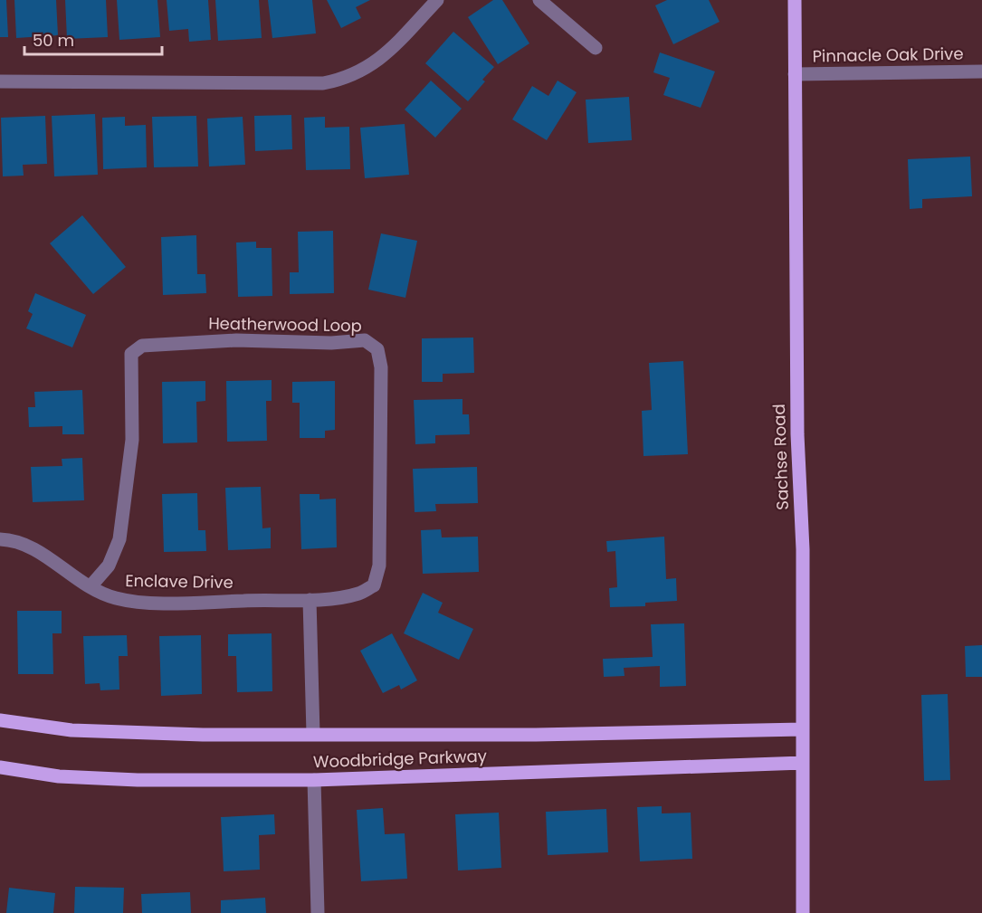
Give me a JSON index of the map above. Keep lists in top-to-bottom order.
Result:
{
  "streets": {
    "main road": ["Sachse Road", "Woodbridge Parkway"],
    "street": ["Pinnacle Oak Drive", "Heatherwood Loop", "Enclave Drive"]
  },
  "crossings": [
    ["Pinnacle Oak Drive", "Sachse Road"],
    ["Heatherwood Loop", "Enclave Drive"],
    ["Sachse Road", "Woodbridge Parkway"]
  ],
  "scale_bar": "50 m"
}
